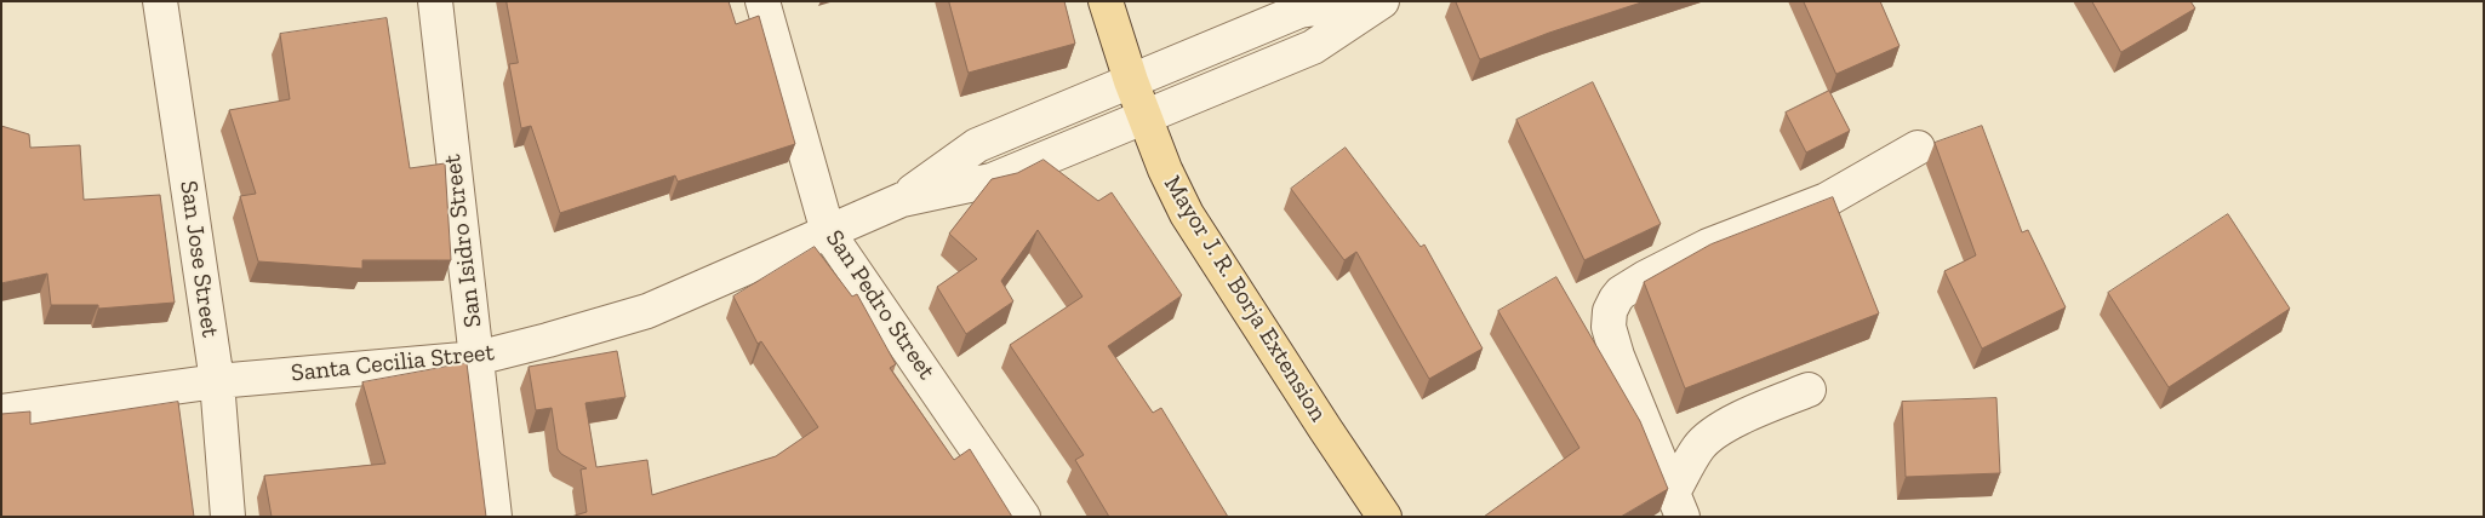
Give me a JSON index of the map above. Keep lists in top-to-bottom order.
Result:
{
  "streets": {
    "main road": ["Mayor J. R. Borja Extension"],
    "street": [
      "San Isidro Street",
      "San Jose Street",
      "San Pedro Street",
      "Santa Cecilia Street"
    ]
  },
  "crossings": [
    ["San Isidro Street", "Santa Cecilia Street"],
    ["San Jose Street", "Santa Cecilia Street"],
    ["Mayor J. R. Borja Extension", "Santa Cecilia Street"],
    ["San Pedro Street", "Santa Cecilia Street"]
  ]
}
